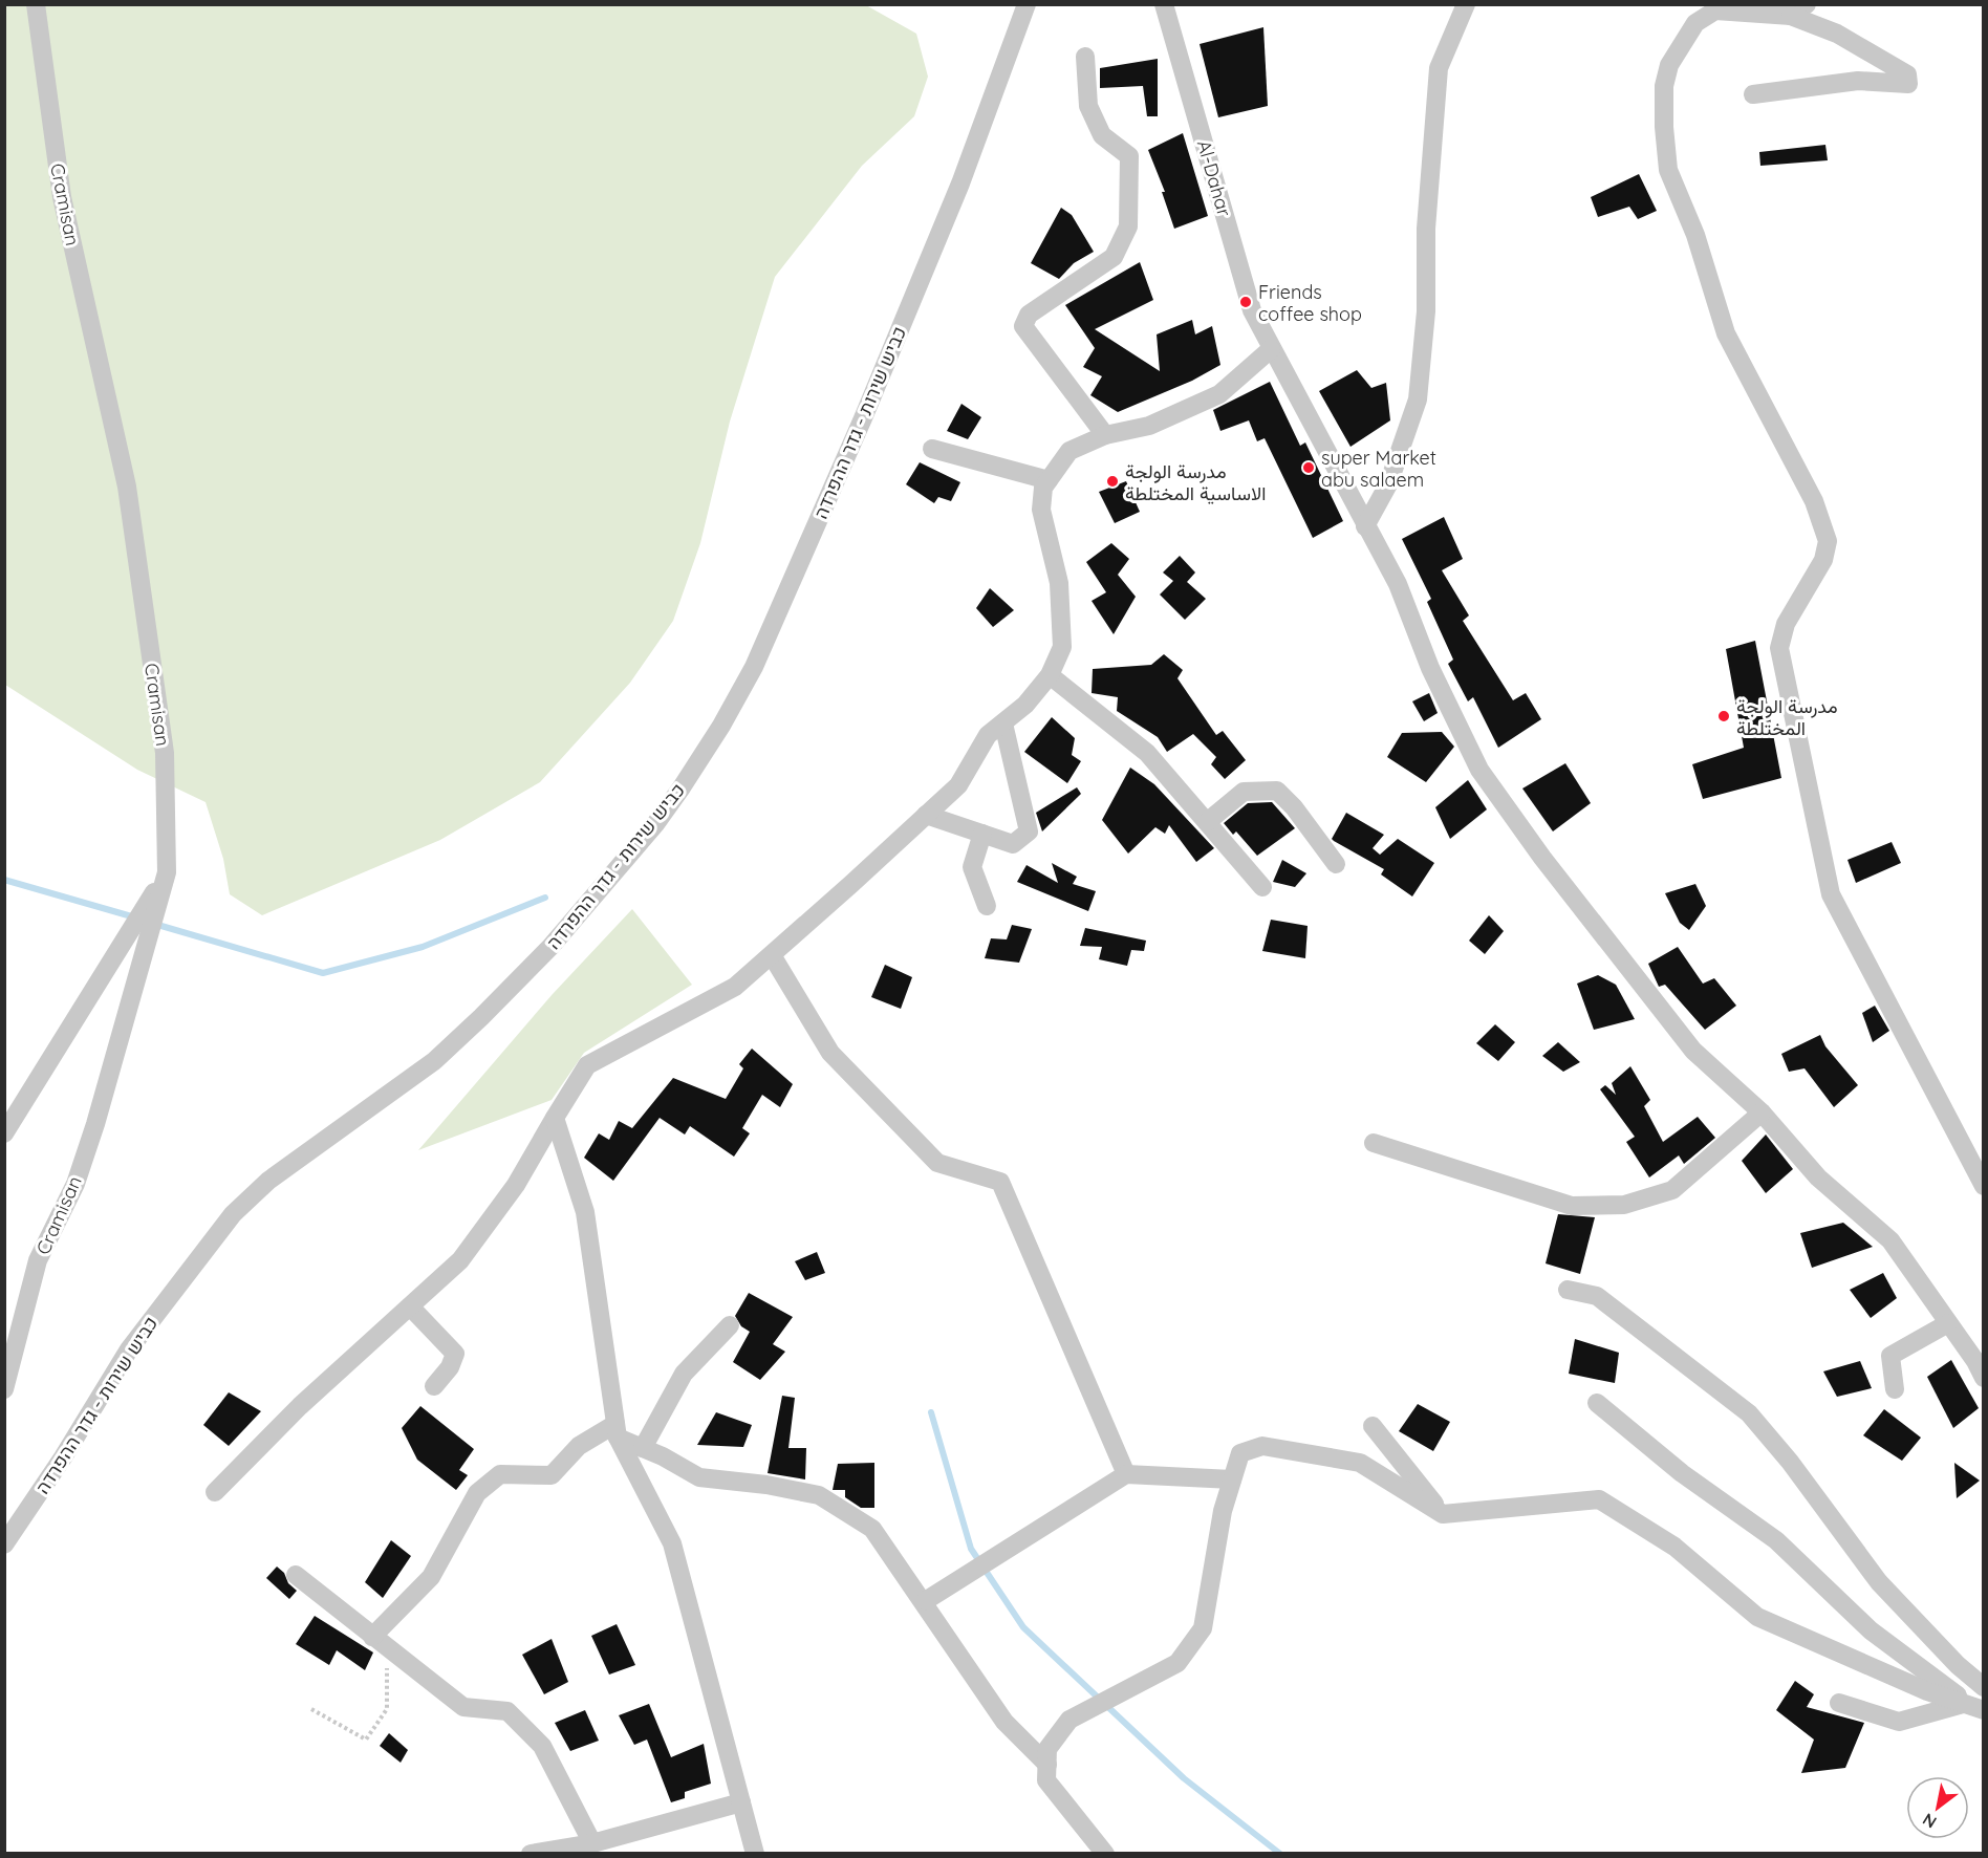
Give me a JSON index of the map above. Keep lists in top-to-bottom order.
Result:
{
  "streets": {
    "street": ["Al-Dahar", "Cramisan", "כביש שירות - גדר ההפרדה"]
  },
  "places": [
    "Friends coffee shop",
    "super Market abu salaem",
    "مدرسة الولجة الاساسية المختلطة",
    "مدرسة الولجة المختلطة"
  ],
  "north": "bottom left"
}
